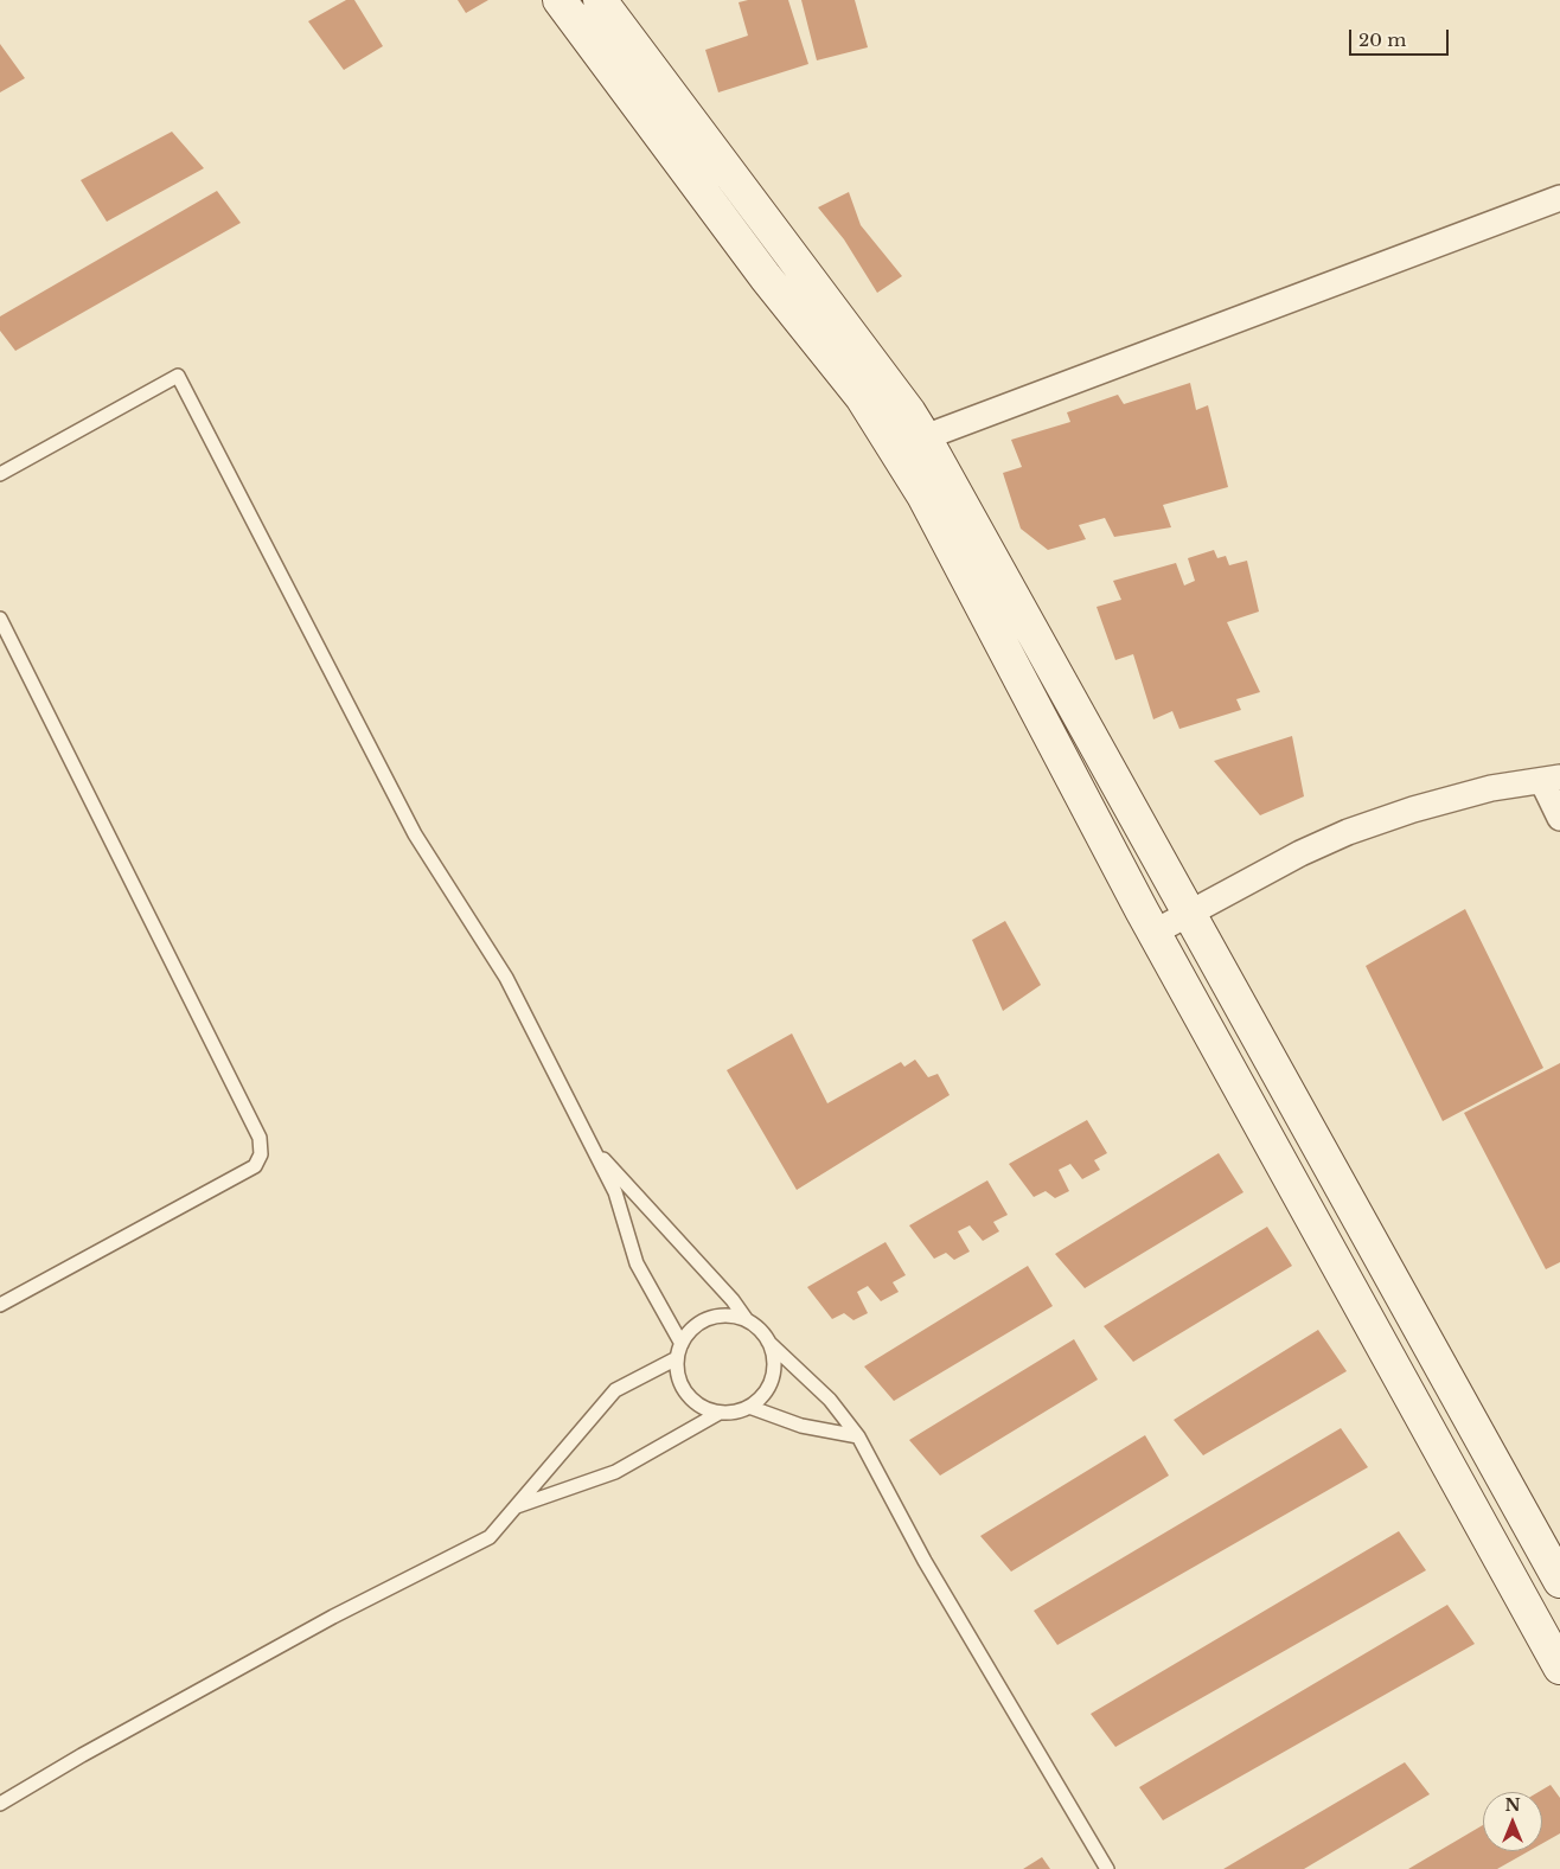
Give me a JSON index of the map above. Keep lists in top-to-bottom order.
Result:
{
  "scale_bar": "20 m",
  "north": "top"
}
